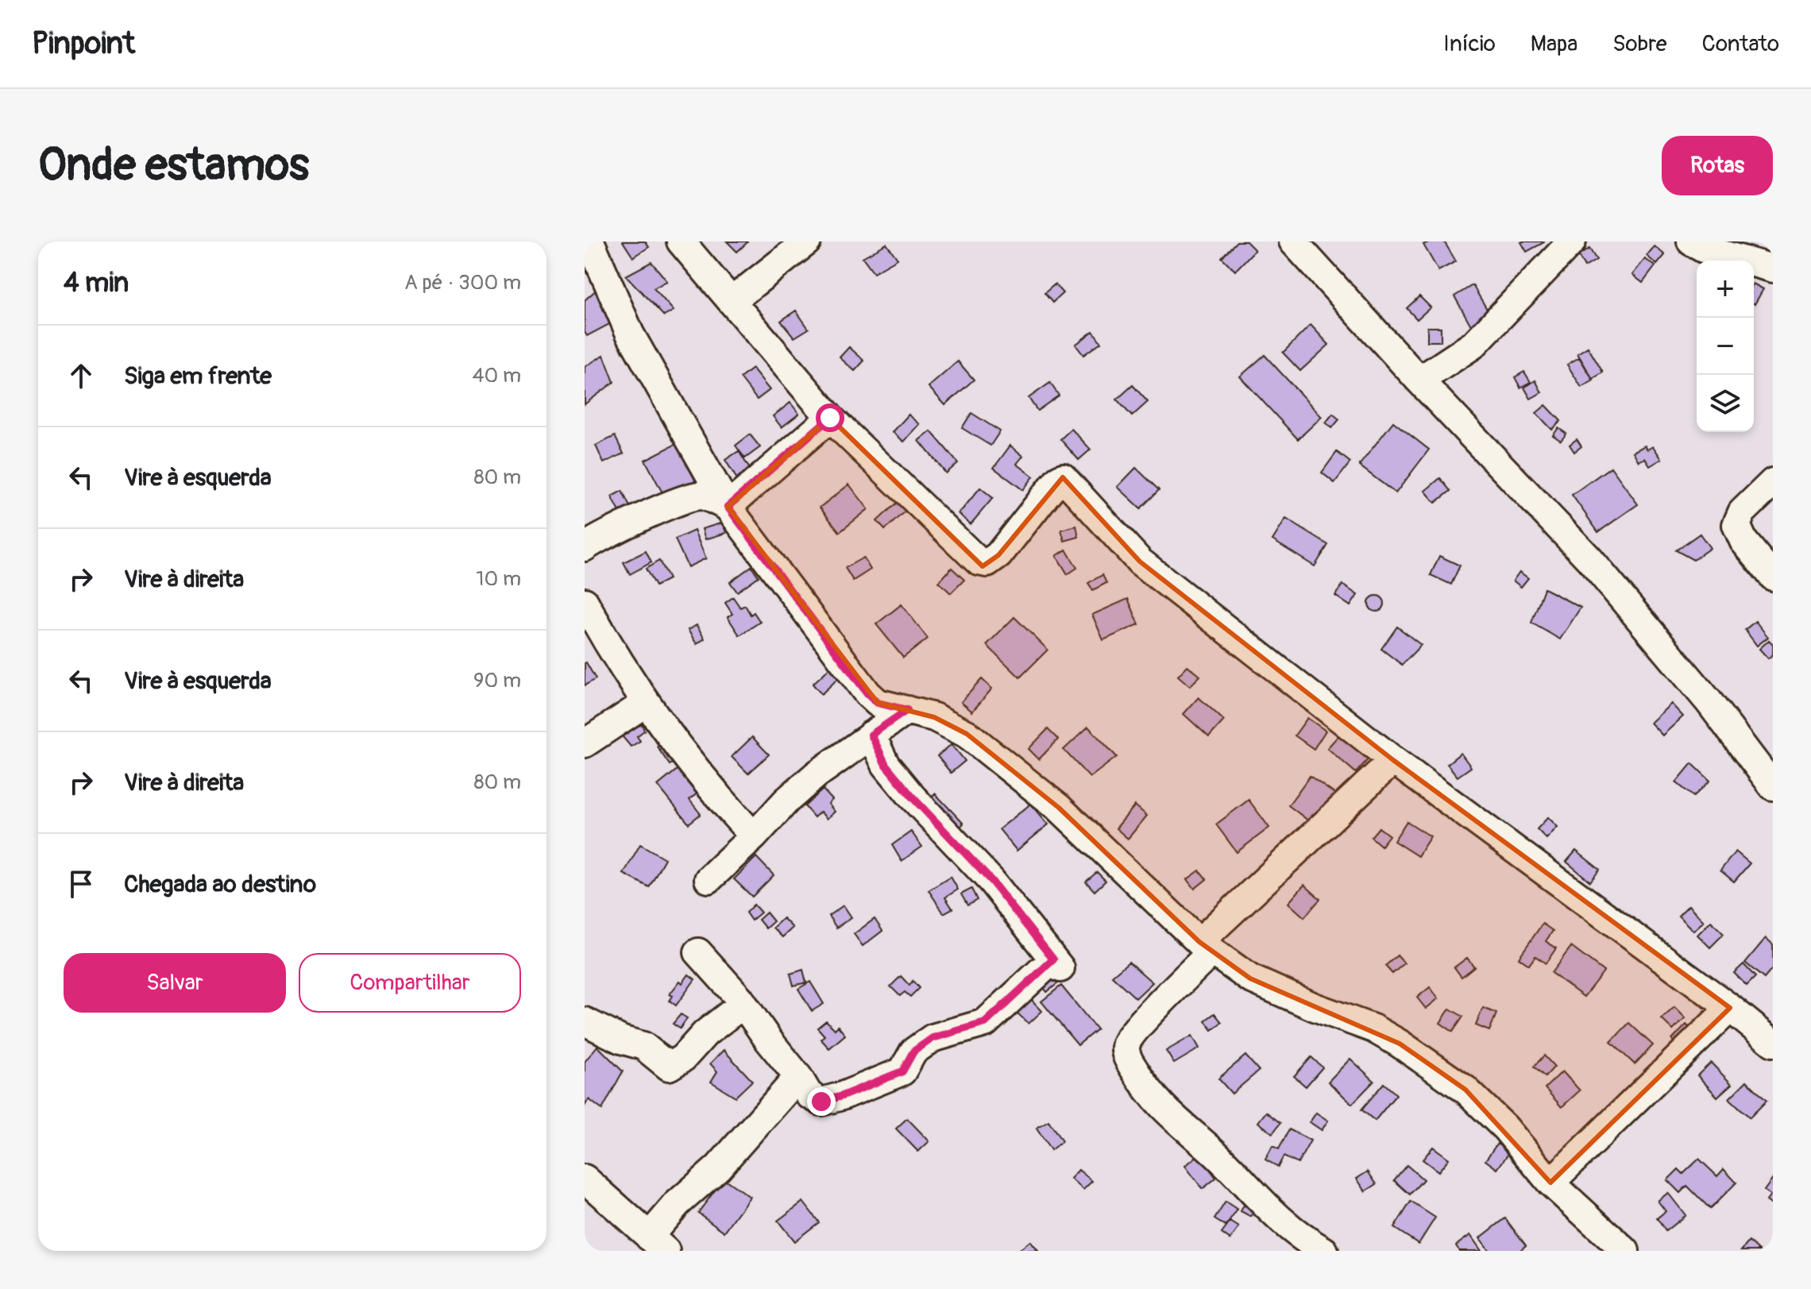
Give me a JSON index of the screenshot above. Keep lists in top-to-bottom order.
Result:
{
  "page": {
    "header": "Pinpoint",
    "nav": [
      "Início",
      "Mapa",
      "Sobre",
      "Contato"
    ],
    "buttons": [
      "Rotas",
      ["Salvar", "Compartilhar"]
    ],
    "title": "Onde estamos",
    "heading": ["4 min", "A pé · 300 m"],
    "map_buttons": ["+", "−"],
    "list": [
      ["Siga em frente", "40 m"],
      ["Vire à esquerda", "80 m"],
      ["Vire à direita", "10 m"],
      ["Vire à esquerda", "90 m"],
      ["Vire à direita", "80 m"],
      "Chegada ao destino"
    ]
  }
}
